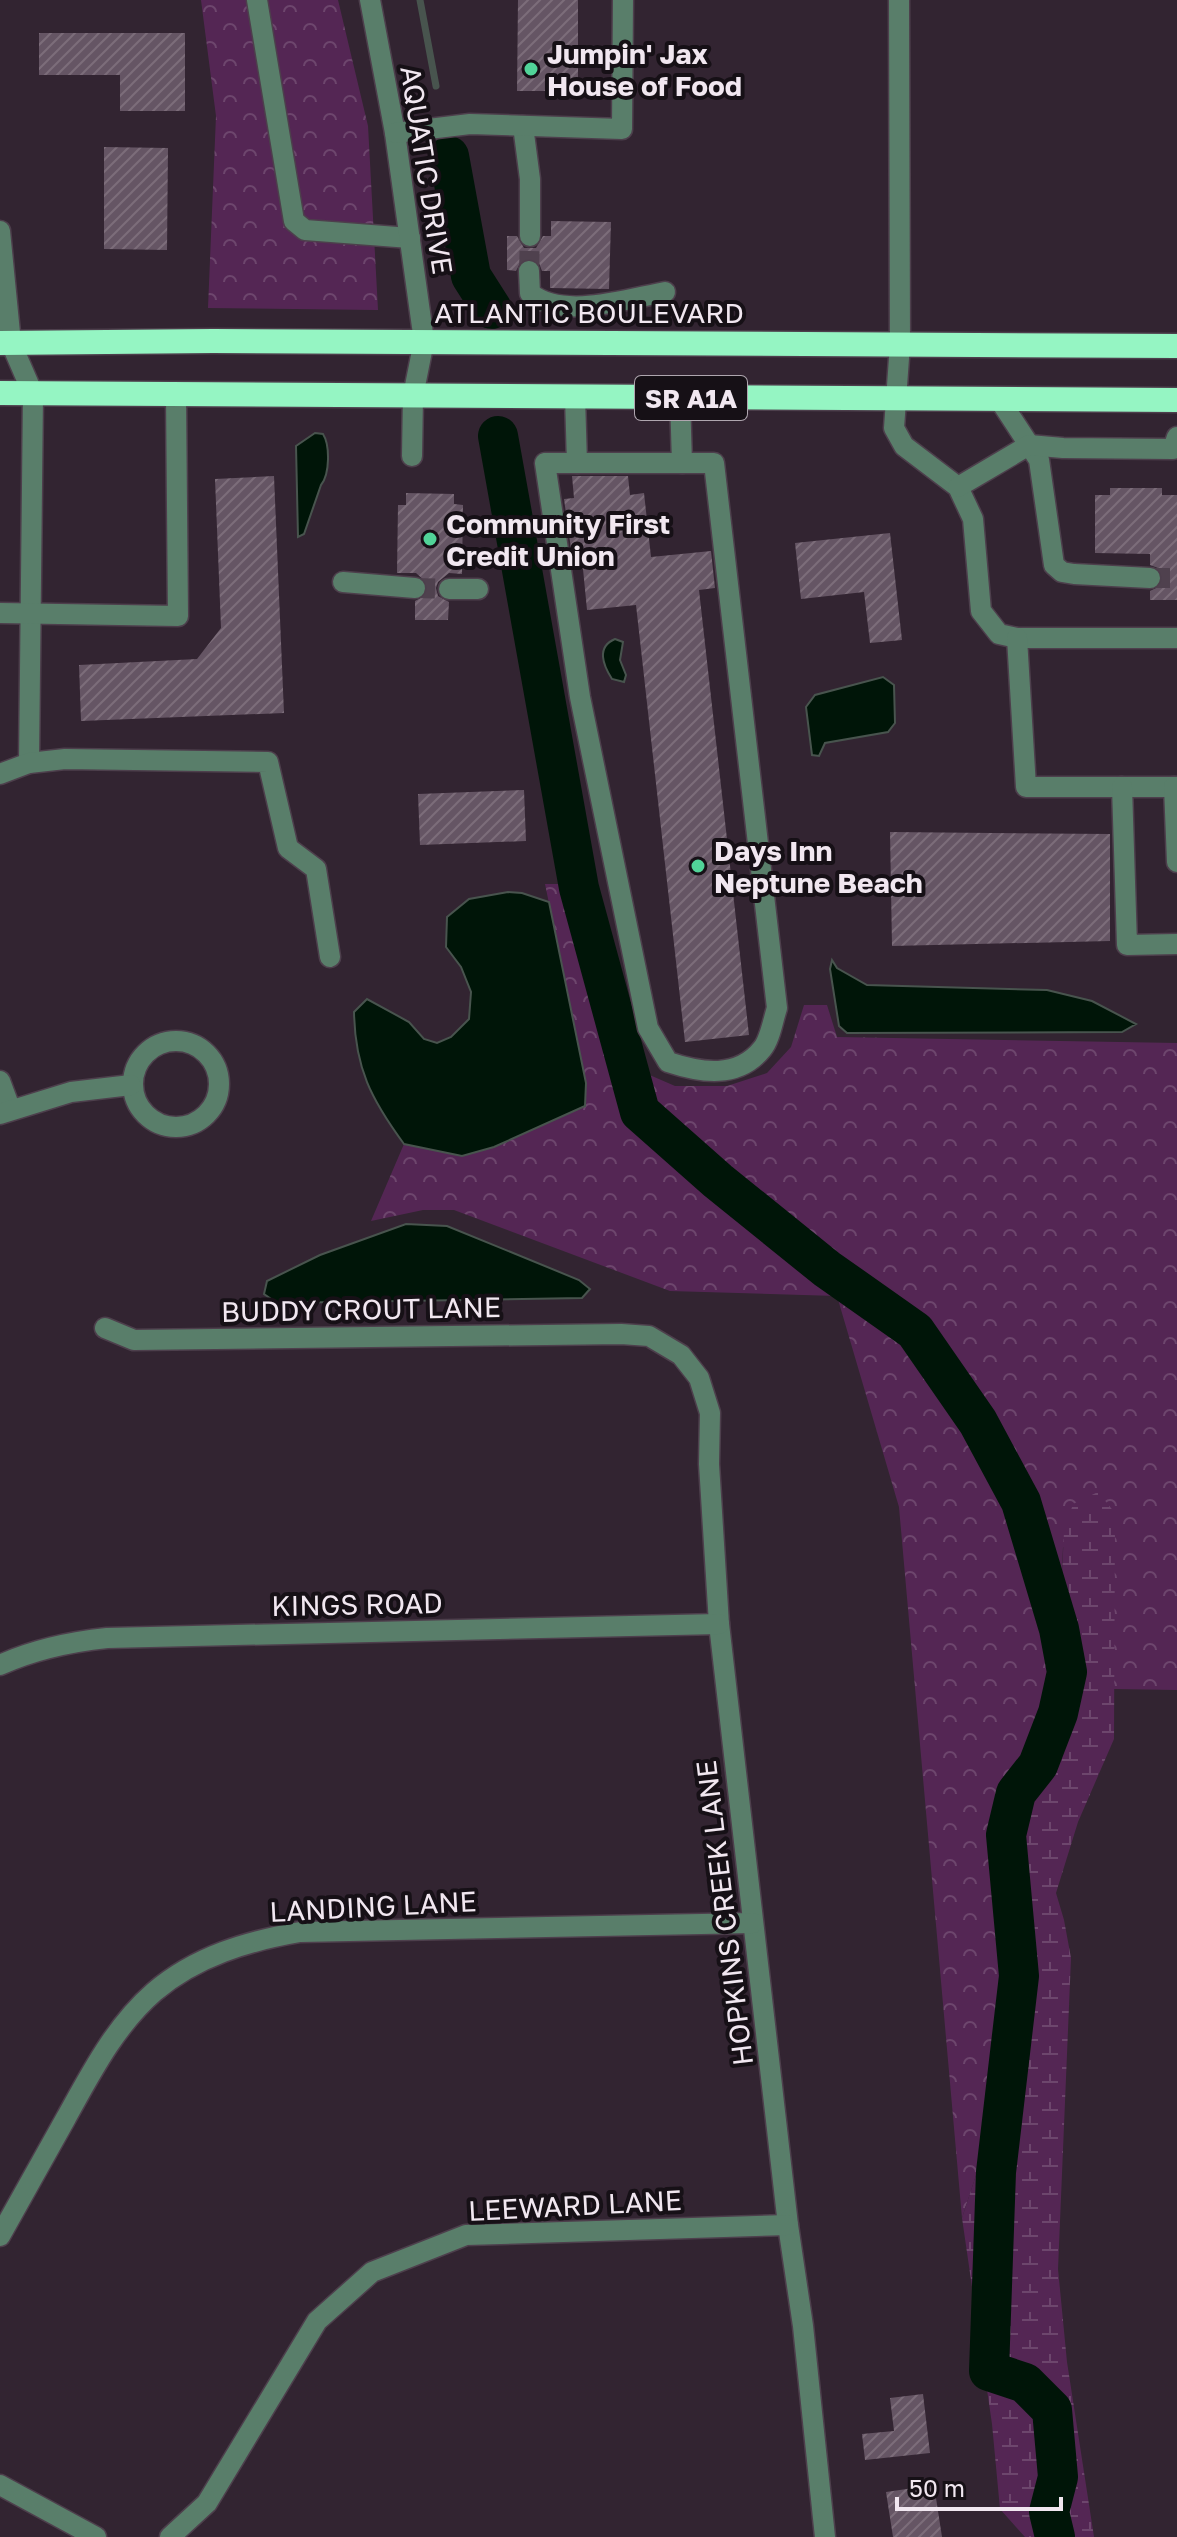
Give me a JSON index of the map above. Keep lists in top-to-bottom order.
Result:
{
  "streets": {
    "highway": ["ATLANTIC BOULEVARD", "SR A1A"],
    "street": [
      "AQUATIC DRIVE",
      "BUDDY CROUT LANE",
      "KINGS ROAD",
      "LANDING LANE",
      "HOPKINS CREEK LANE",
      "LEEWARD LANE"
    ]
  },
  "crossings": [
    ["AQUATIC DRIVE", "ATLANTIC BOULEVARD"],
    ["AQUATIC DRIVE", "SR A1A"],
    ["BUDDY CROUT LANE", "HOPKINS CREEK LANE"],
    ["KINGS ROAD", "HOPKINS CREEK LANE"],
    ["LANDING LANE", "HOPKINS CREEK LANE"],
    ["HOPKINS CREEK LANE", "LEEWARD LANE"]
  ],
  "places": ["Jumpin' Jax House of Food", "Community First Credit Union", "Days Inn Neptune Beach"],
  "scale_bar": "50 m"
}
